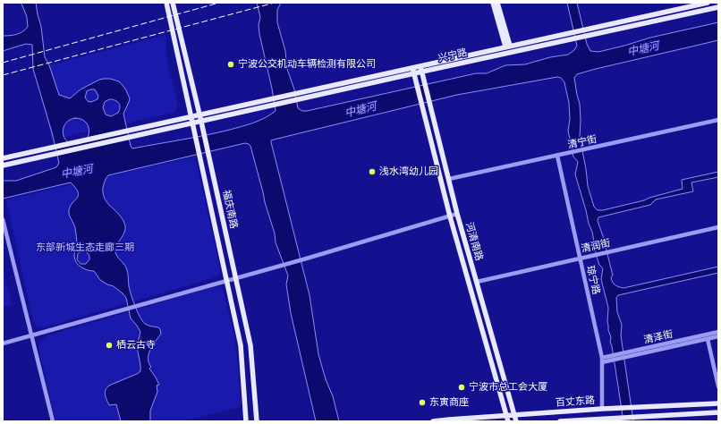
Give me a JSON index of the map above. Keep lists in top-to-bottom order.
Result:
{
  "streets": {
    "main road": [
      "兴宁路",
      "福庆南路",
      "河清南路",
      "百丈东路"
    ],
    "street": [
      "清宁街",
      "清润街",
      "琼宁路",
      "清泽街"
    ]
  },
  "crossings": [
    ["兴宁路", "福庆南路"],
    ["兴宁路", "河清南路"],
    ["清宁街", "河清南路"],
    ["清宁街", "琼宁路"],
    ["河清南路", "清润街"],
    ["河清南路", "百丈东路"],
    ["清润街", "琼宁路"],
    ["琼宁路", "清泽街"],
    ["琼宁路", "百丈东路"]
  ],
  "water": ["中塘河"],
  "parks": ["东部新城生态走廊三期"],
  "places": [
    "宁波公交机动车辆检测有限公司",
    "浅水湾幼儿园",
    "栖云古寺",
    "宁波市总工会大厦",
    "东寅商座"
  ]
}
